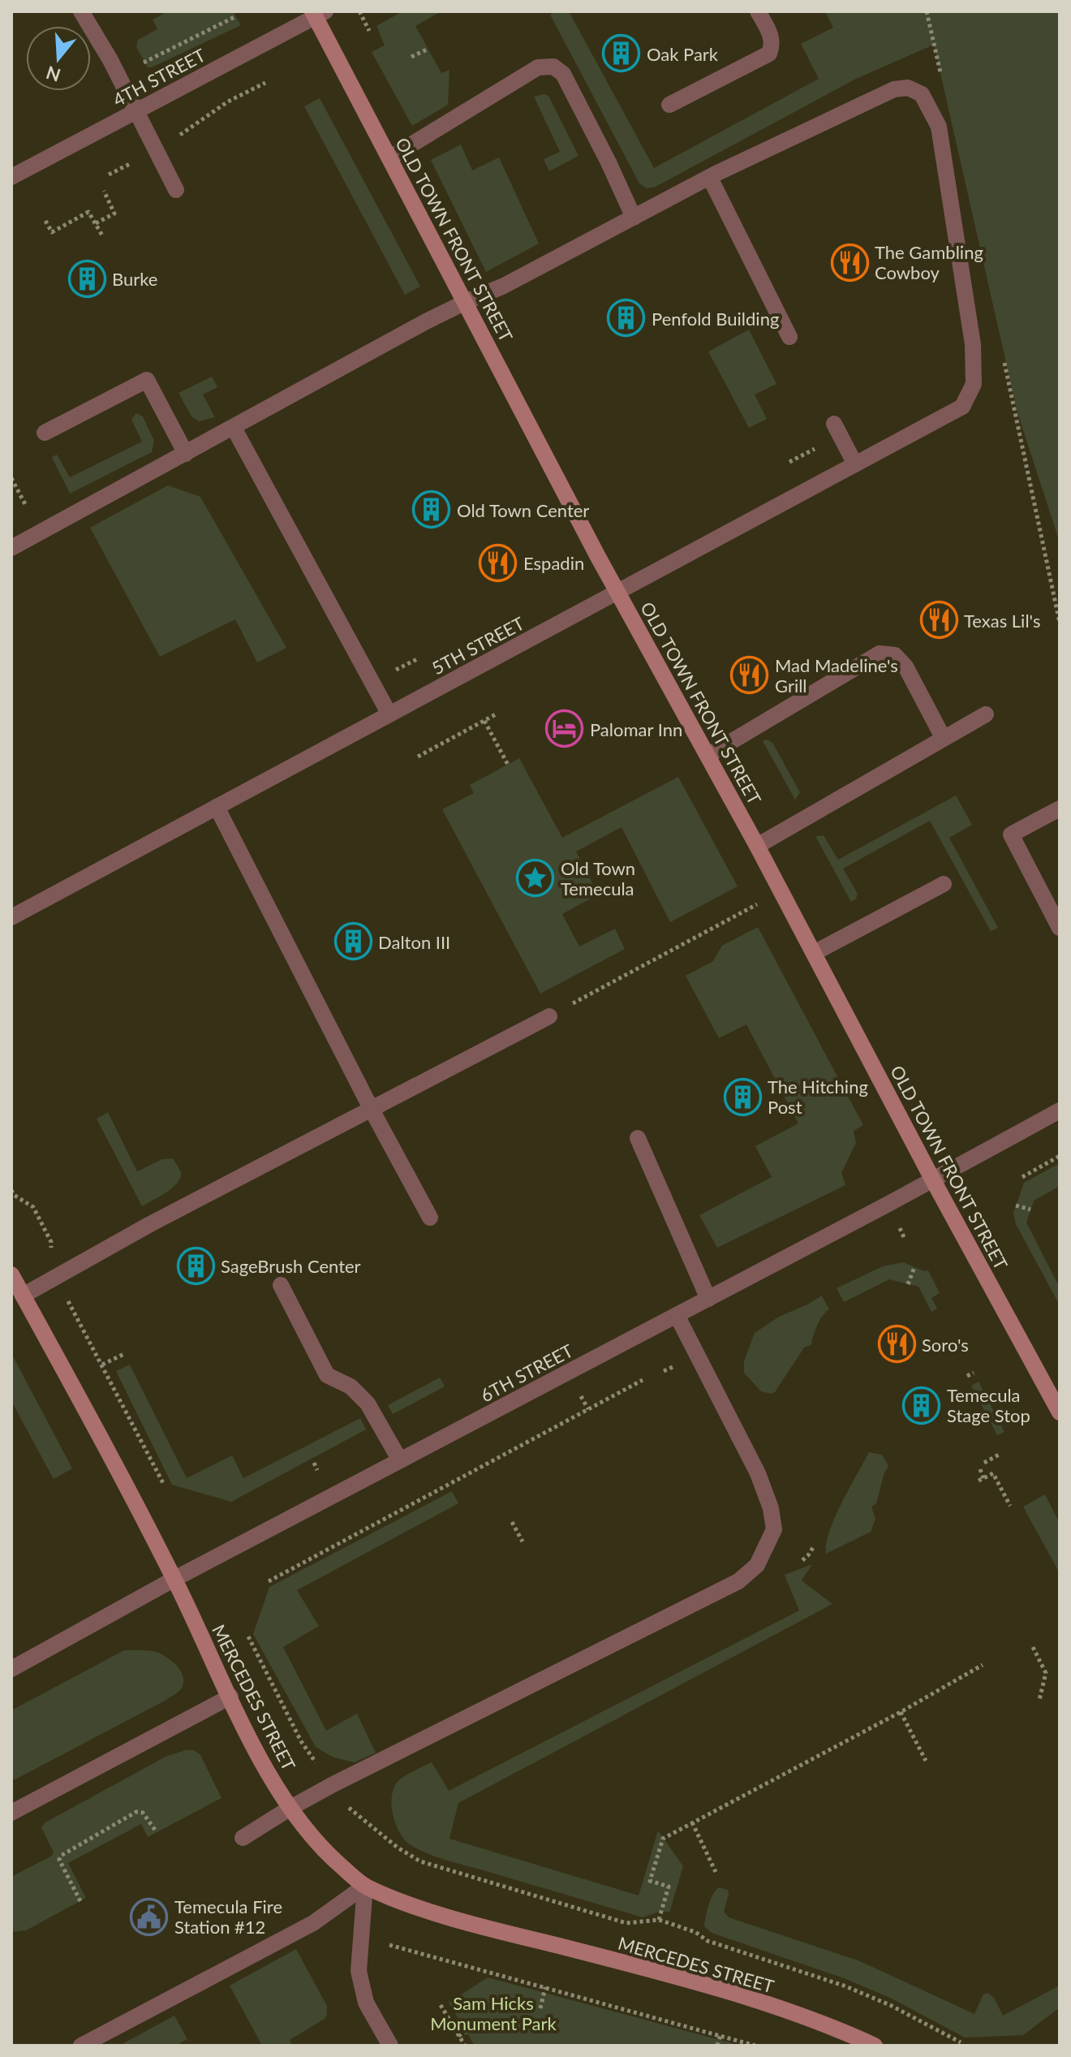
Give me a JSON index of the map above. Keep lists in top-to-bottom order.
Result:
{
  "streets": {
    "main road": ["OLD TOWN FRONT STREET", "MERCEDES STREET"],
    "street": ["4TH STREET", "5TH STREET", "6TH STREET"]
  },
  "crossings": [
    ["4TH STREET", "OLD TOWN FRONT STREET"],
    ["OLD TOWN FRONT STREET", "5TH STREET"],
    ["OLD TOWN FRONT STREET", "6TH STREET"],
    ["6TH STREET", "MERCEDES STREET"]
  ],
  "parks": ["Sam Hicks Monument Park"],
  "places": {
    "building": [
      "Oak Park",
      "Burke",
      "Penfold Building",
      "Old Town Center",
      "Dalton III",
      "The Hitching Post",
      "SageBrush Center",
      "Temecula Stage Stop"
    ],
    "restaurant": [
      "The Gambling Cowboy",
      "Espadin",
      "Texas Lil's",
      "Mad Madeline's Grill",
      "Soro's"
    ],
    "hotel": ["Palomar Inn"],
    "place": ["Old Town Temecula"],
    "public building": ["Temecula Fire Station #12"]
  },
  "north": "bottom"
}
